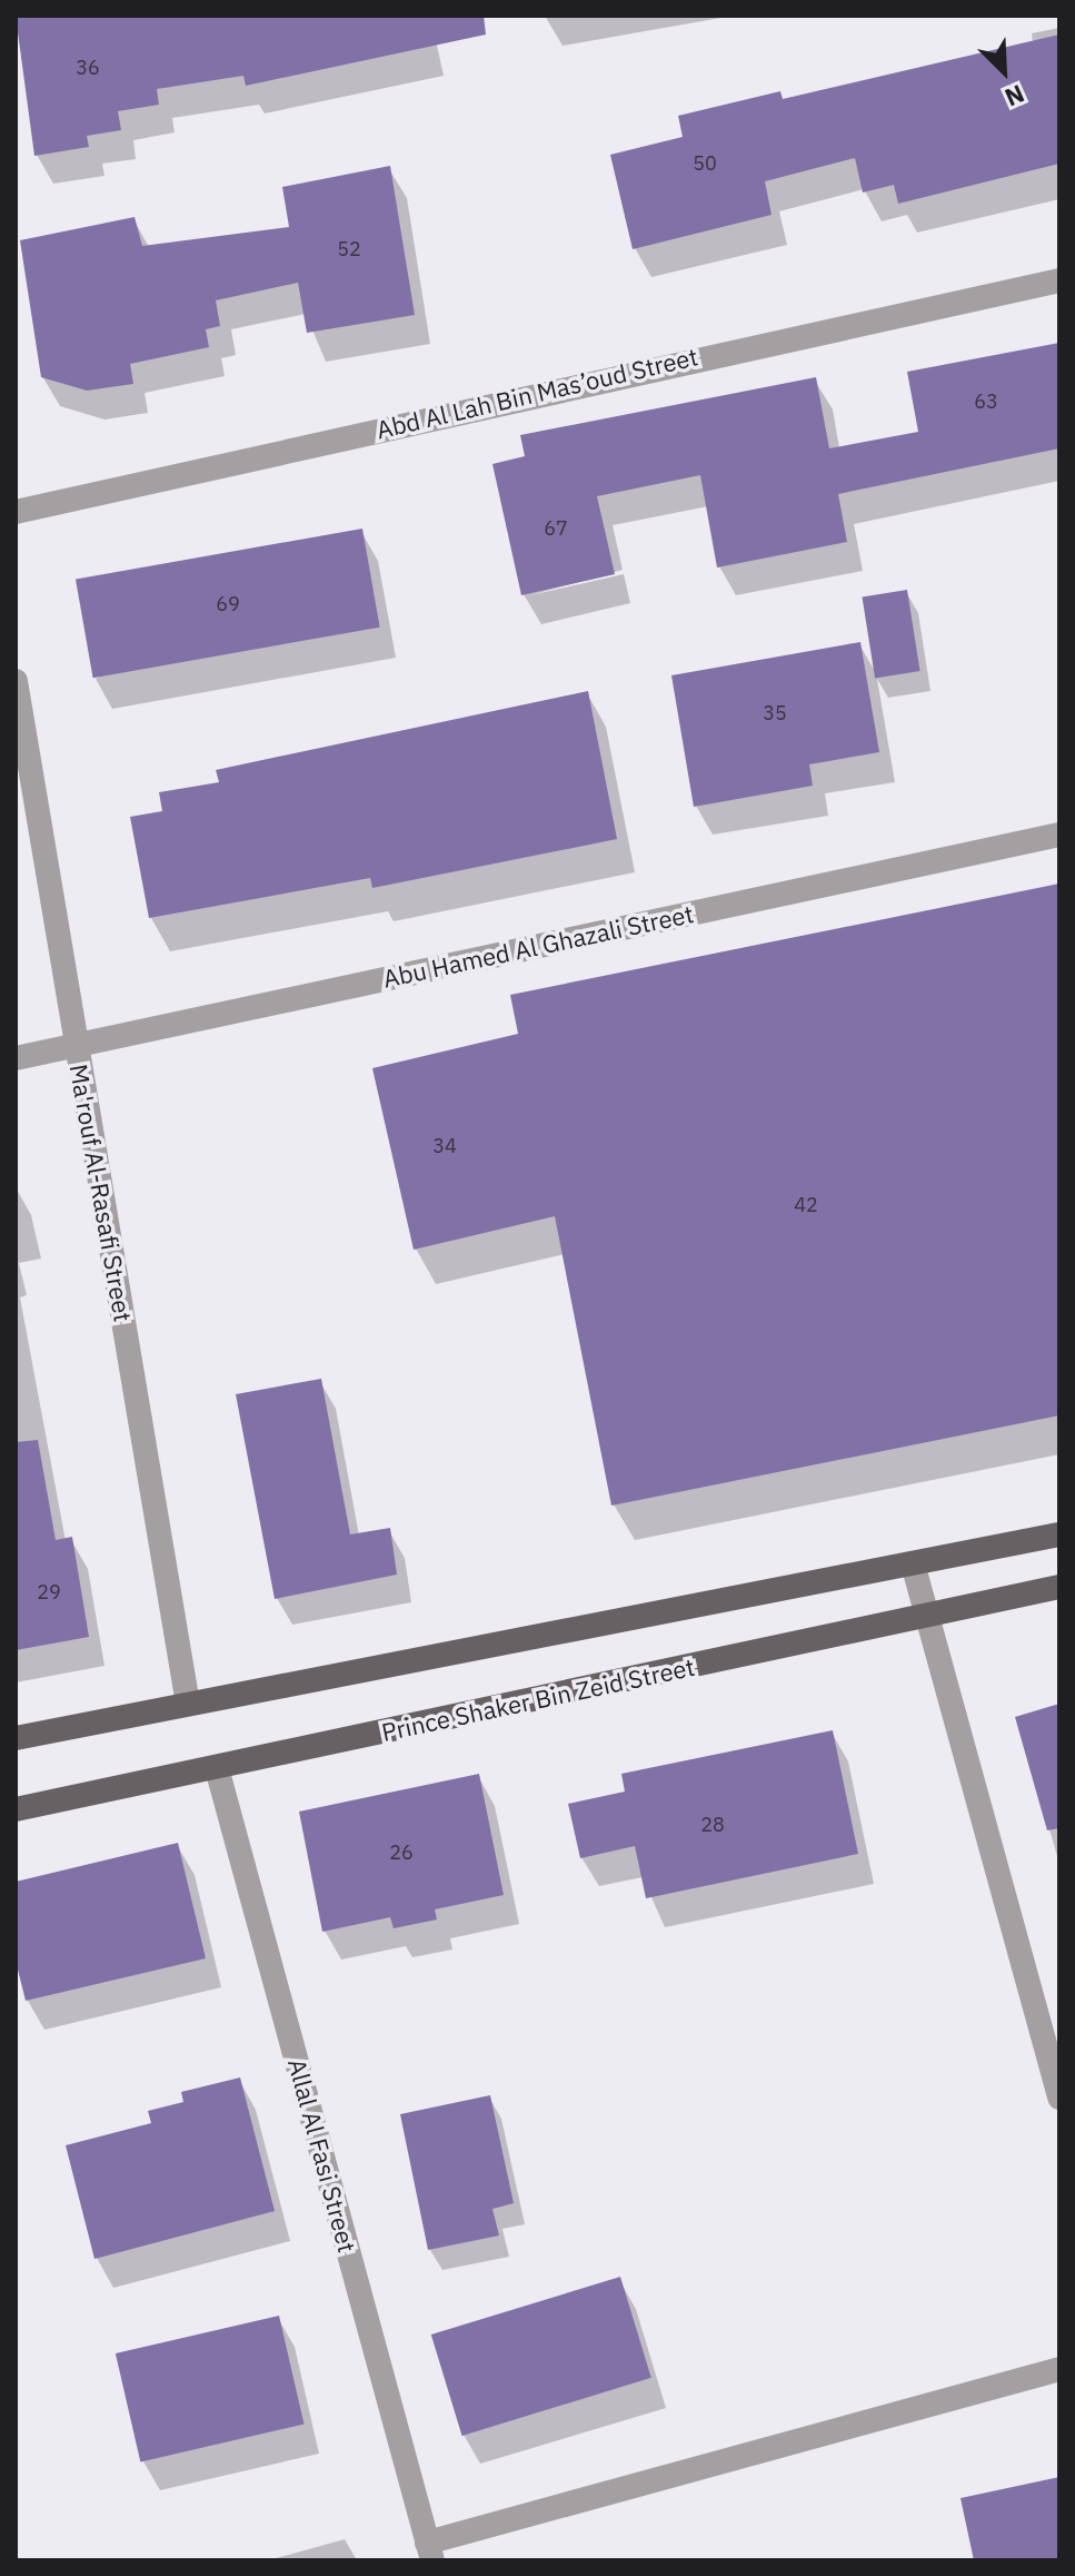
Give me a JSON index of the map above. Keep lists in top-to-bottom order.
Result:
{
  "streets": {
    "main road": ["Prince Shaker Bin Zeid Street"],
    "street": [
      "Abd Al Lah Bin Mas’oud Street",
      "Abu Hamed Al Ghazali Street",
      "Ma'rouf Al-Rasafi Street",
      "Allal Al Fasi Street"
    ]
  },
  "crossings": [
    ["Abu Hamed Al Ghazali Street", "Ma'rouf Al-Rasafi Street"],
    ["Prince Shaker Bin Zeid Street", "Allal Al Fasi Street"]
  ],
  "house_numbers": [
    "36",
    "50",
    "52",
    "63",
    "67",
    "69",
    "35",
    "34",
    "42",
    "29",
    "28",
    "26"
  ],
  "north": "bottom right"
}
